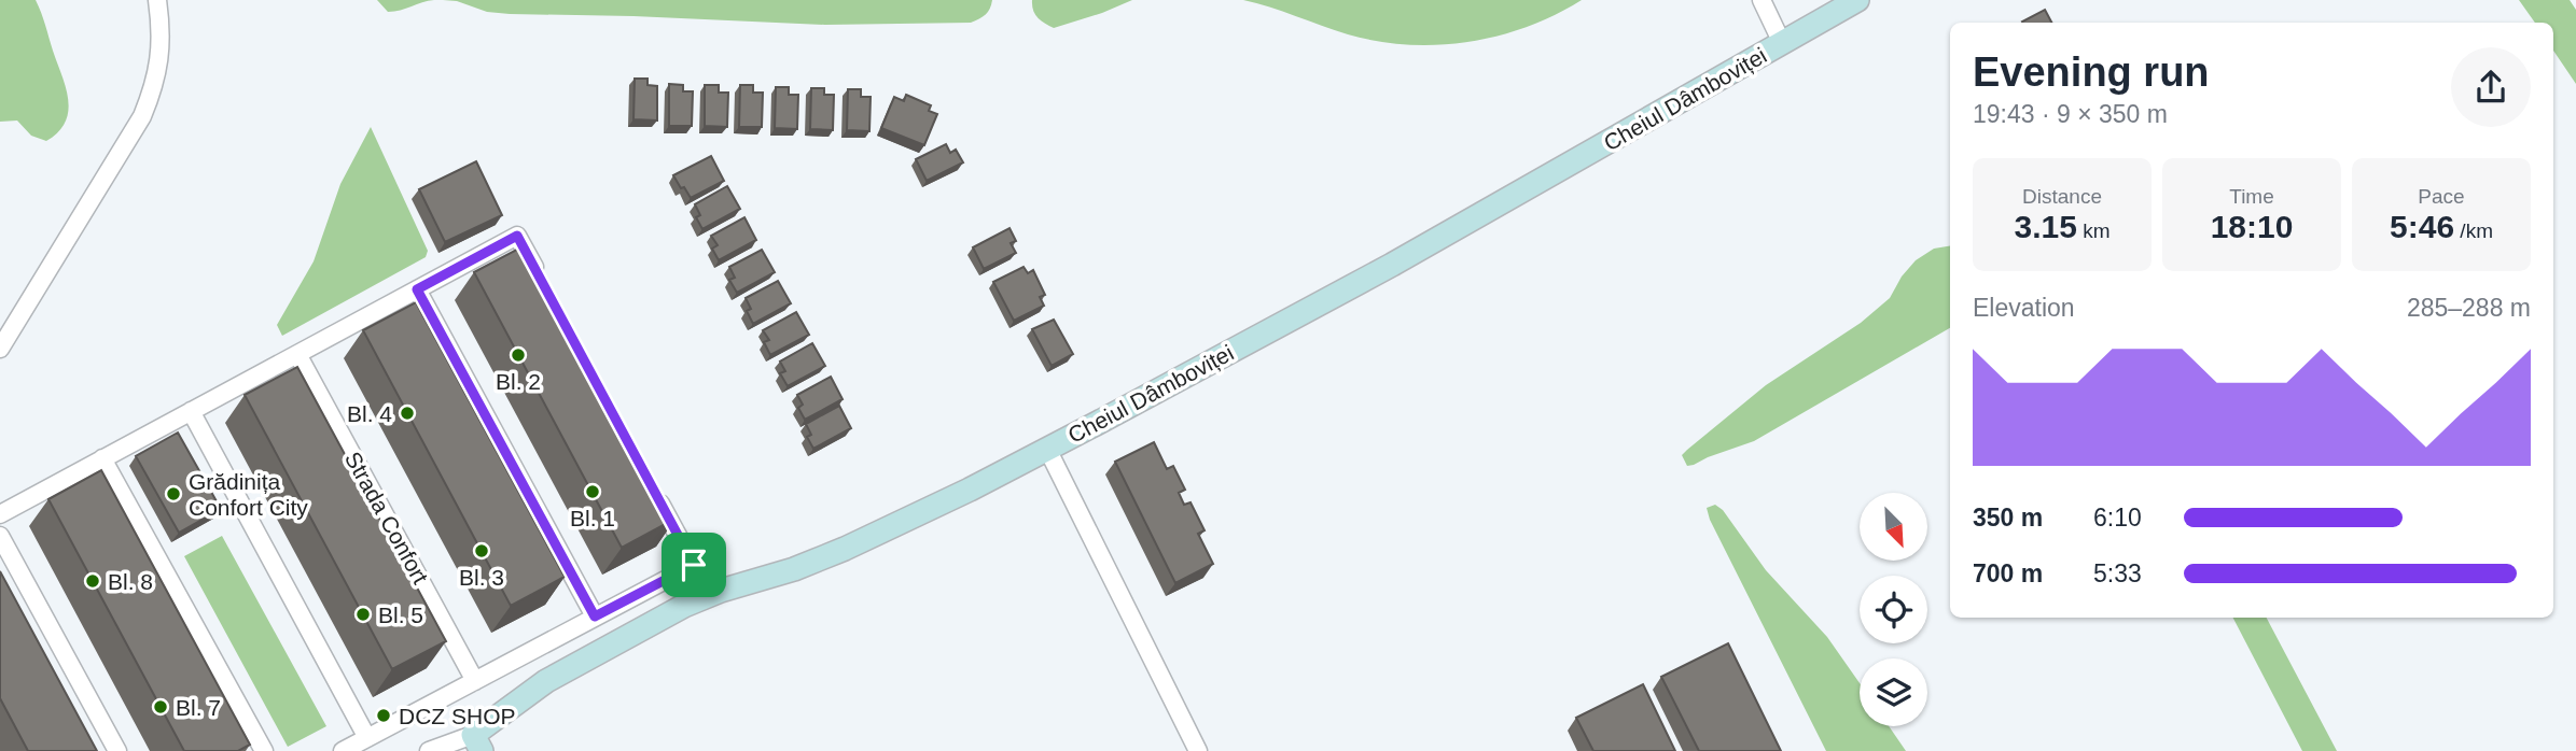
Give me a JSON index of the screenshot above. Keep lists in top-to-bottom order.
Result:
{
  "streets": {
    "street": ["Cheiul Dâmboviței", "Strada Confort"]
  },
  "places": [
    "Bl. 2",
    "Bl. 4",
    "Bl. 1",
    "Grădinița Confort City",
    "Bl. 3",
    "Bl. 8",
    "Bl. 5",
    "Bl. 7",
    "DCZ SHOP"
  ],
  "north": "bottom right",
  "page": {
    "heading": ["Evening run", "19:43 · 9 × 350 m"],
    "stats": [
      ["Distance", "3.15 km"],
      ["Time", "18:10"],
      ["Pace", "5:46 /km"]
    ],
    "chart": ["Elevation", "285–288 m"],
    "list": [
      {
        "name": "350 m",
        "note": "6:10"
      },
      {
        "name": "700 m",
        "note": "5:33"
      }
    ]
  }
}
